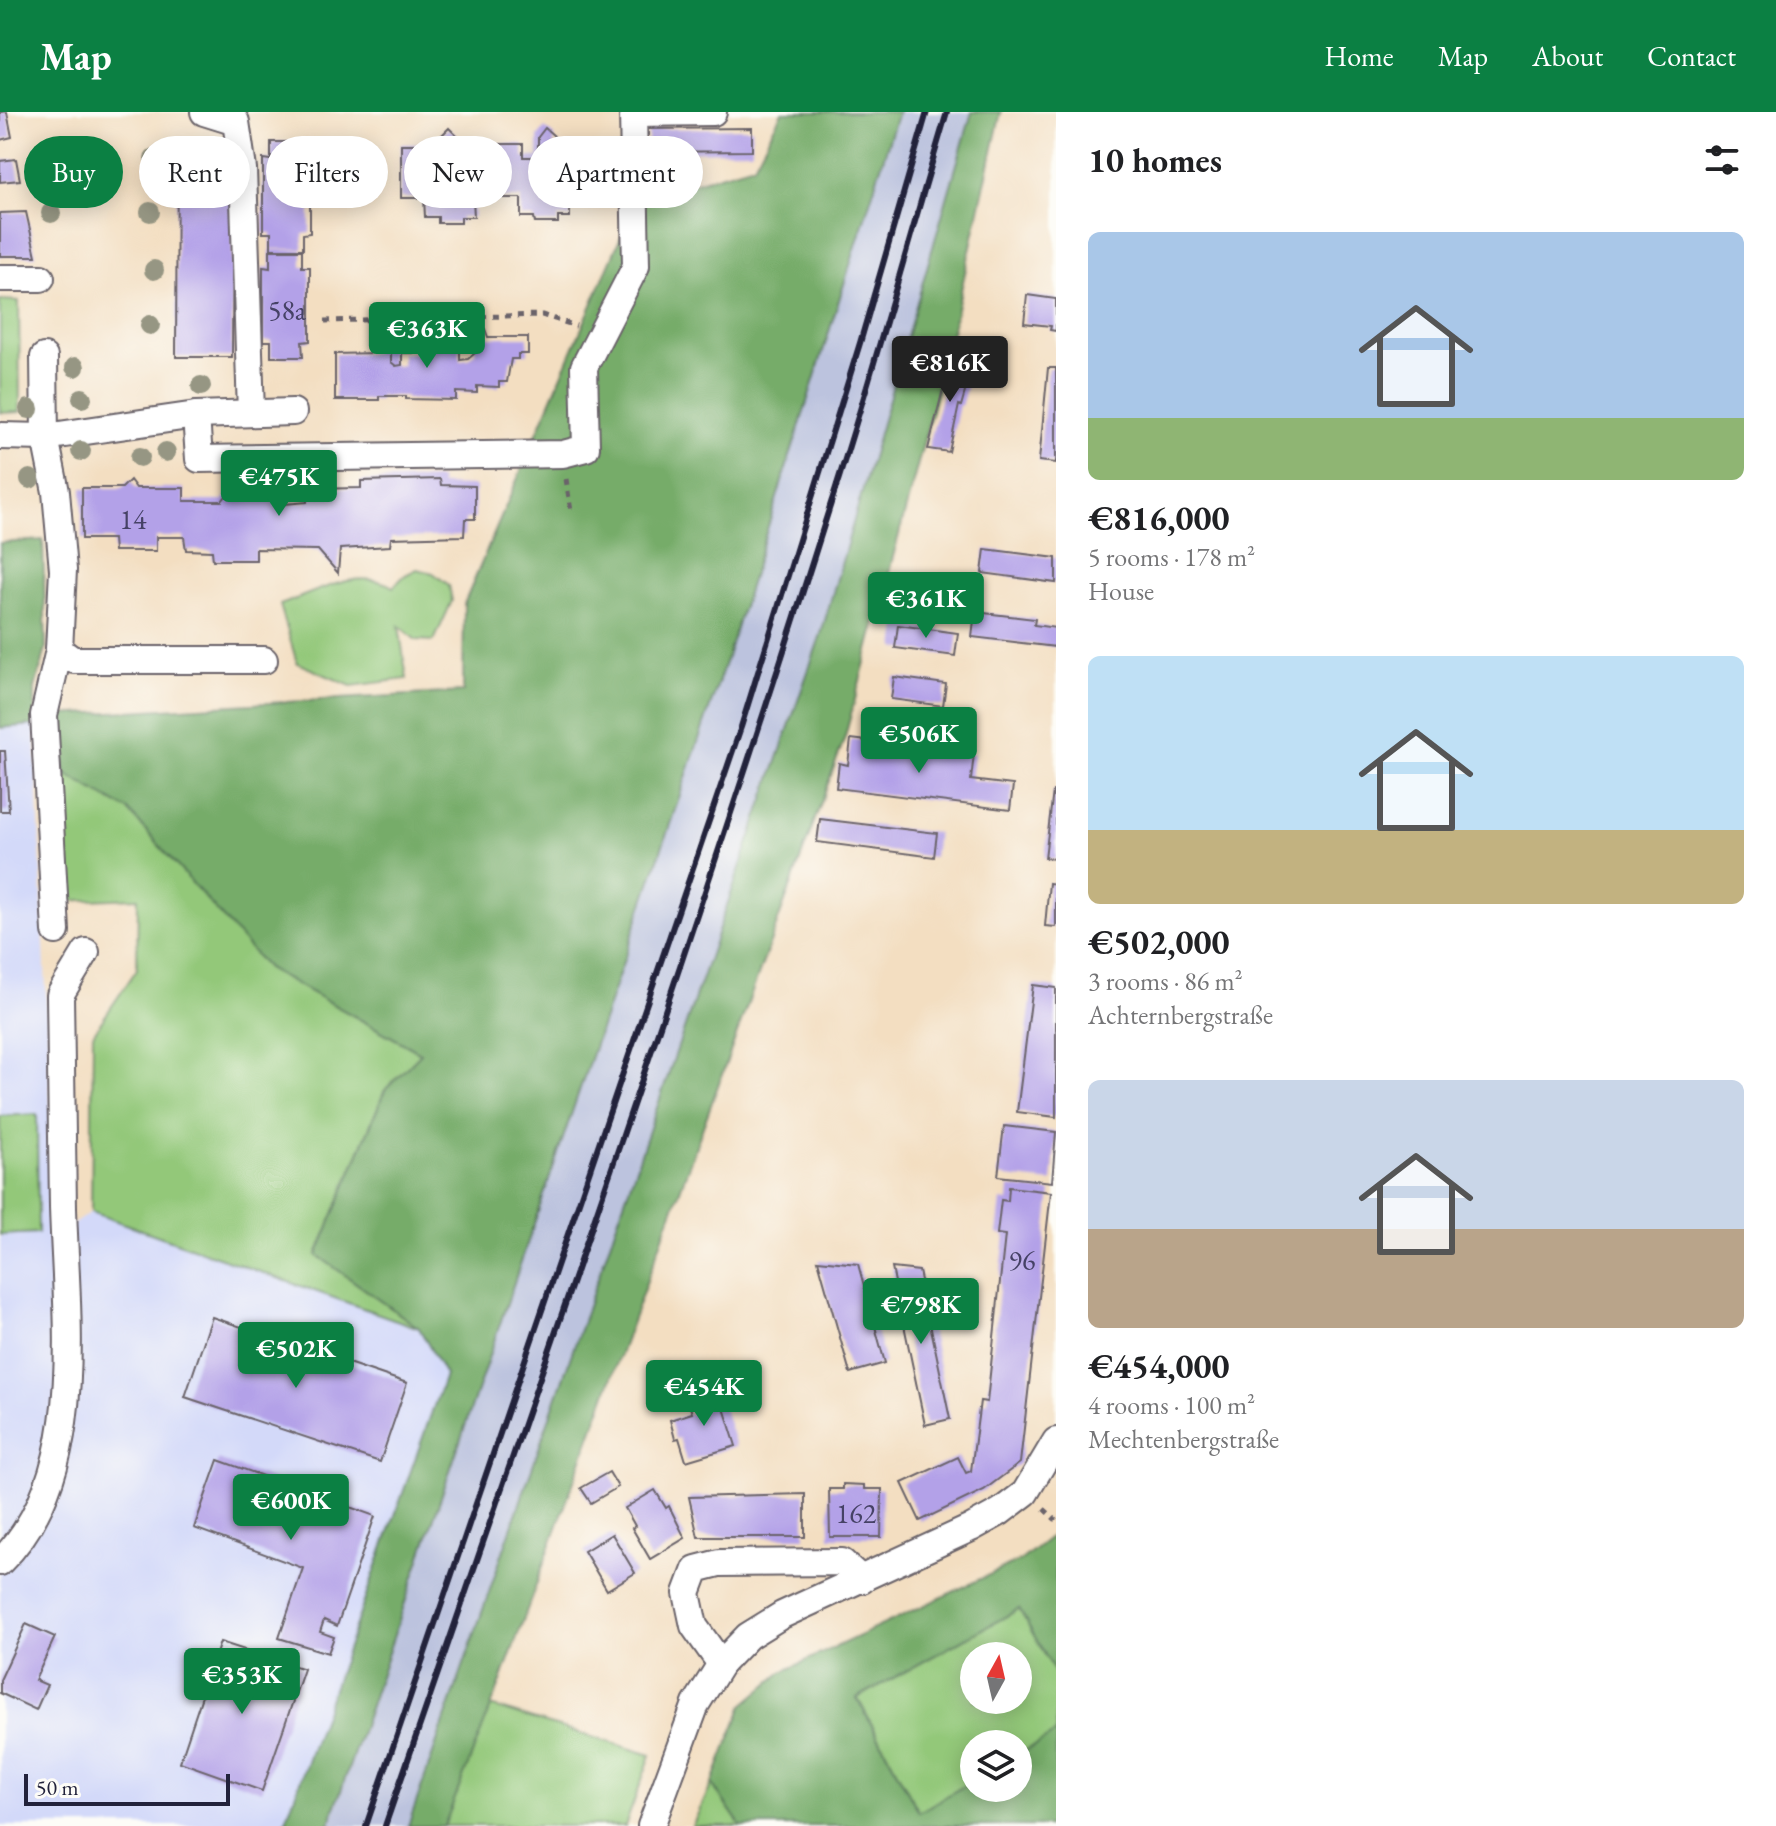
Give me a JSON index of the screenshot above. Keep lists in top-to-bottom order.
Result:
{
  "house_numbers": [
    "58a",
    "14",
    "96",
    "162"
  ],
  "scale_bar": "50 m",
  "north": "top",
  "page": {
    "header": "Map",
    "nav": [
      "Home",
      "Map",
      "About",
      "Contact"
    ],
    "heading": "10 homes",
    "chip": [
      "Buy",
      "Rent",
      "Filters",
      "New",
      "Apartment"
    ],
    "list": [
      {
        "name": "€816,000",
        "note": "5 rooms · 178 m² · House"
      },
      {
        "name": "€502,000",
        "note": "3 rooms · 86 m² · Achternbergstraße"
      },
      {
        "name": "€454,000",
        "note": "4 rooms · 100 m² · Mechtenbergstraße"
      }
    ],
    "price": [
      "€363K",
      "€816K",
      "€475K",
      "€361K",
      "€506K",
      "€798K",
      "€502K",
      "€454K",
      "€600K",
      "€353K"
    ],
    "scale": "50 m"
  }
}
